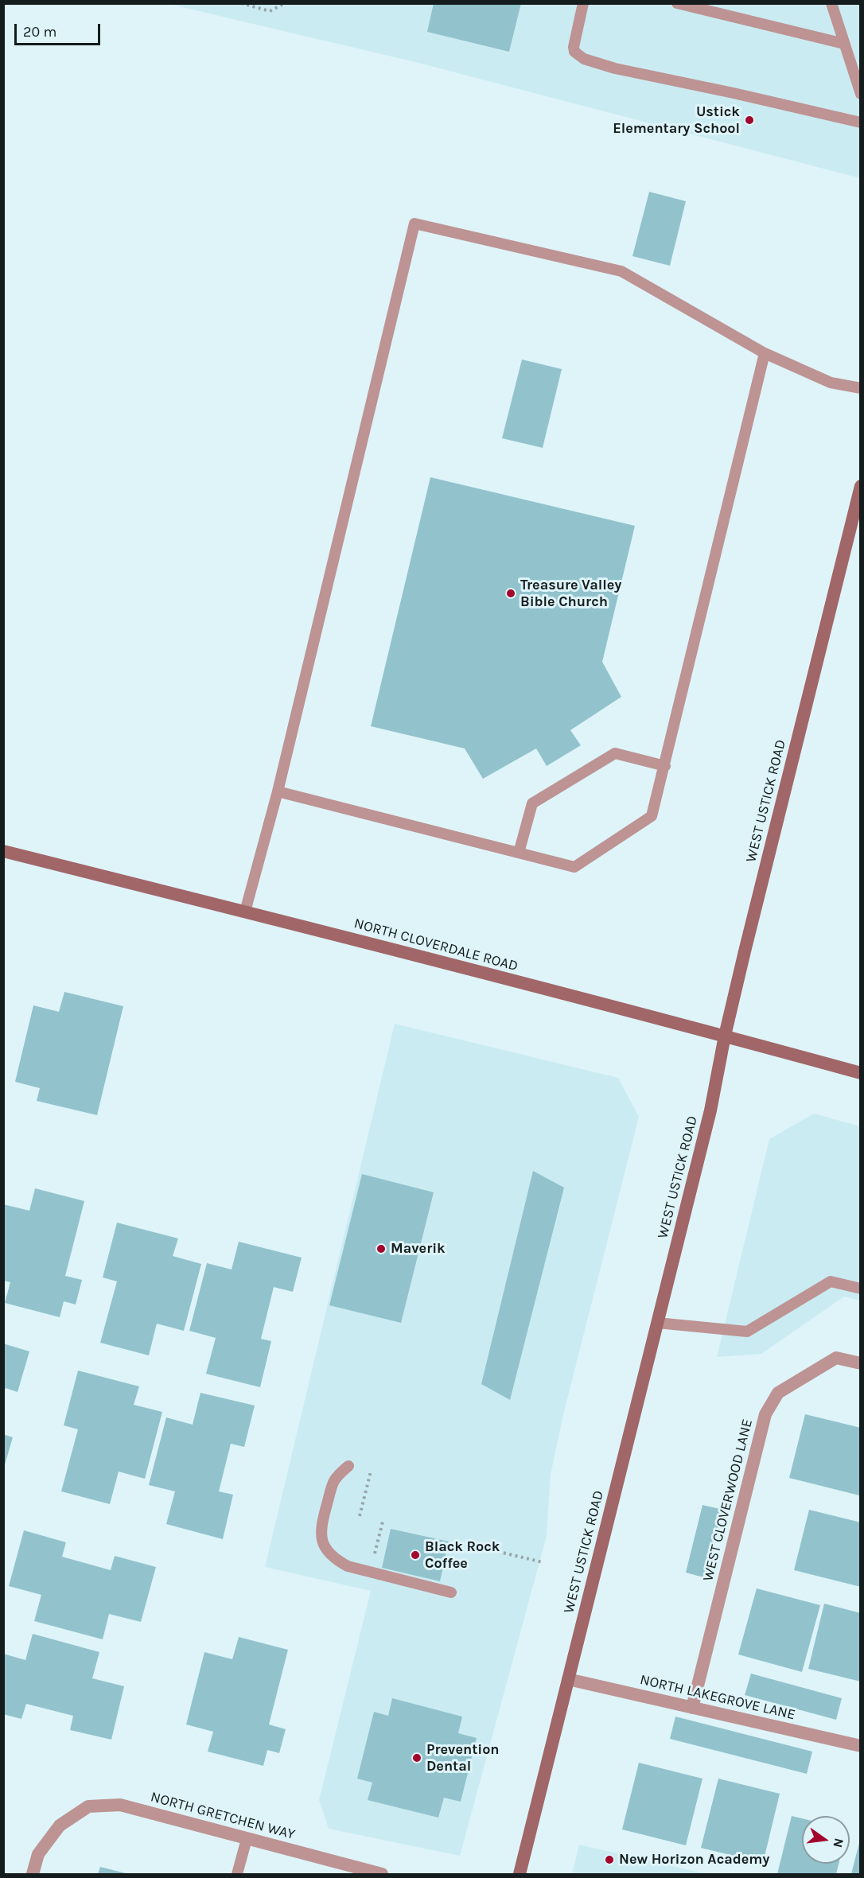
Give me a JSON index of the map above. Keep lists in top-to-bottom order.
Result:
{
  "streets": {
    "main road": ["WEST USTICK ROAD", "NORTH CLOVERDALE ROAD"],
    "street": ["WEST CLOVERWOOD LANE", "NORTH LAKEGROVE LANE", "NORTH GRETCHEN WAY"]
  },
  "crossings": [
    ["WEST USTICK ROAD", "NORTH CLOVERDALE ROAD"],
    ["WEST USTICK ROAD", "NORTH LAKEGROVE LANE"],
    ["WEST CLOVERWOOD LANE", "NORTH LAKEGROVE LANE"]
  ],
  "places": [
    "Ustick Elementary School",
    "Treasure Valley Bible Church",
    "Maverik",
    "Black Rock Coffee",
    "Prevention Dental",
    "New Horizon Academy"
  ],
  "scale_bar": "20 m",
  "north": "right"
}
